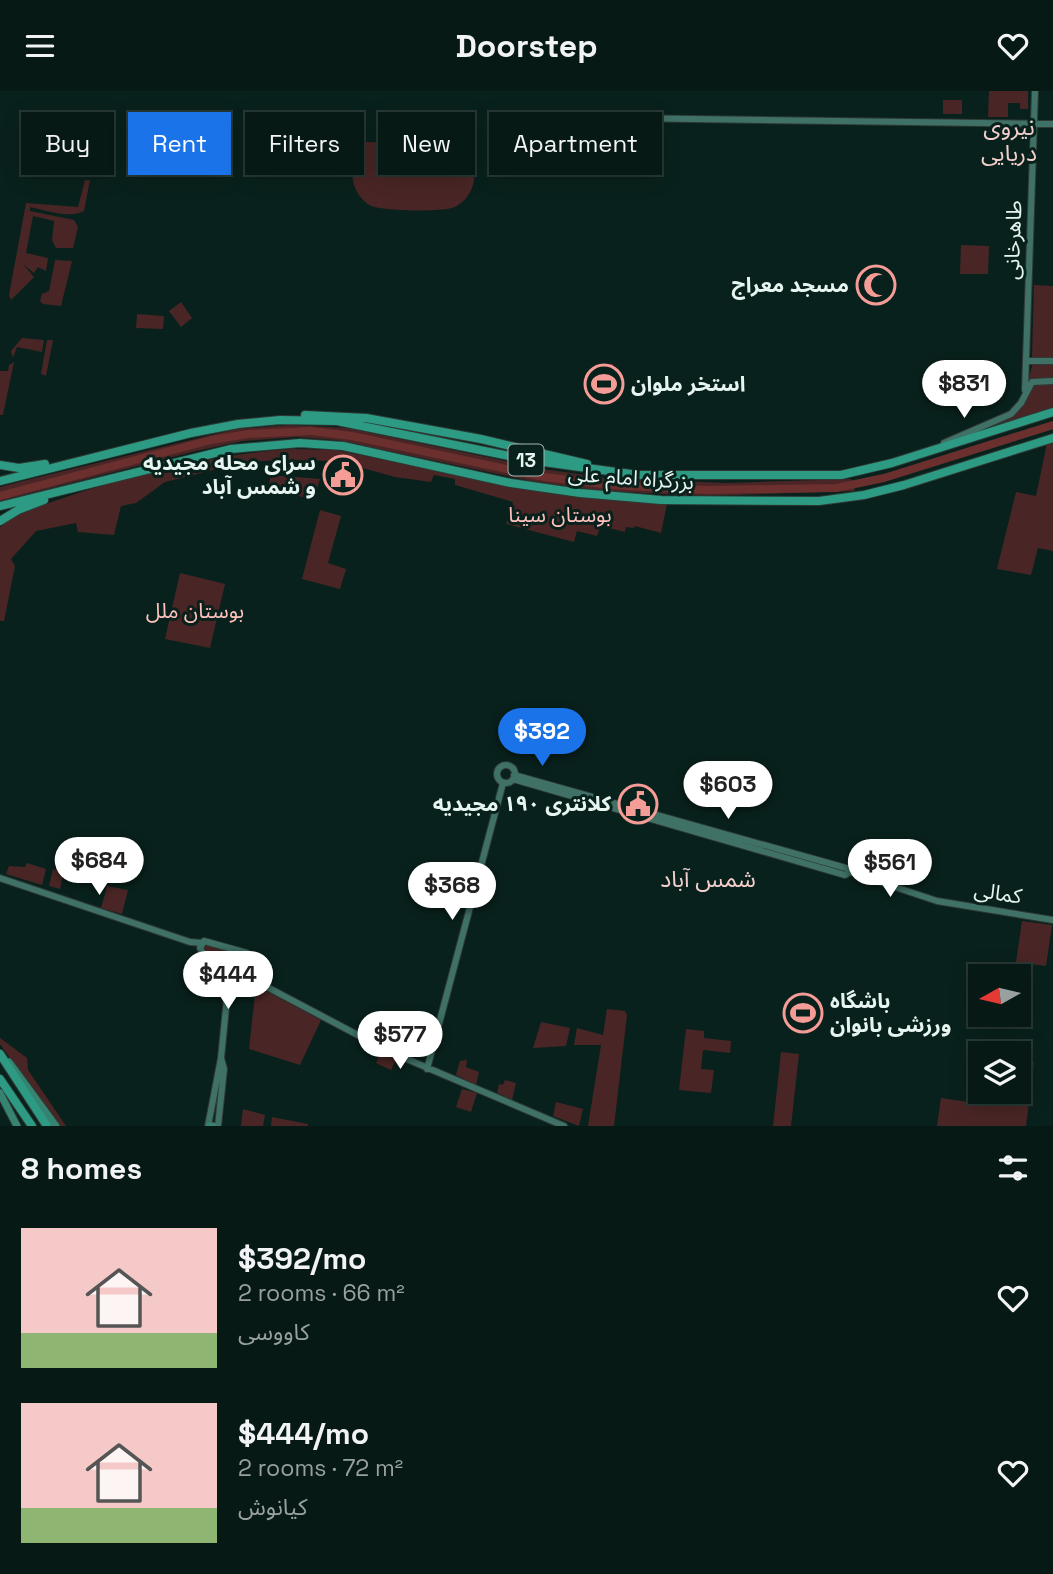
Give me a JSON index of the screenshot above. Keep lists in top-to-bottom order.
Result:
{
  "streets": {
    "highway": ["13", "بزرگراه امام علی"],
    "main road": ["طاهرخانی", "کمالی"]
  },
  "districts": ["نیروی دریایی", "شمس آباد"],
  "parks": ["بوستان سینا", "بوستان ملل"],
  "places": {
    "mosque": ["مسجد معراج"],
    "sports": ["استخر ملوان", "باشگاه ورزشی بانوان"],
    "public building": ["سرای محله مجیدیه و شمس آباد", "کلانتری ۱۹۰ مجیدیه"]
  },
  "north": "left",
  "page": {
    "header": "Doorstep",
    "chip": [
      "Buy",
      "Rent",
      "Filters",
      "New",
      "Apartment"
    ],
    "price": [
      "$831",
      "$392",
      "$603",
      "$684",
      "$561",
      "$368",
      "$444",
      "$577"
    ],
    "heading": "8 homes",
    "list": [
      {
        "name": "$392/mo",
        "note": "2 rooms · 66 m² · کاووسی"
      },
      {
        "name": "$444/mo",
        "note": "2 rooms · 72 m² · کیانوش"
      }
    ]
  }
}
